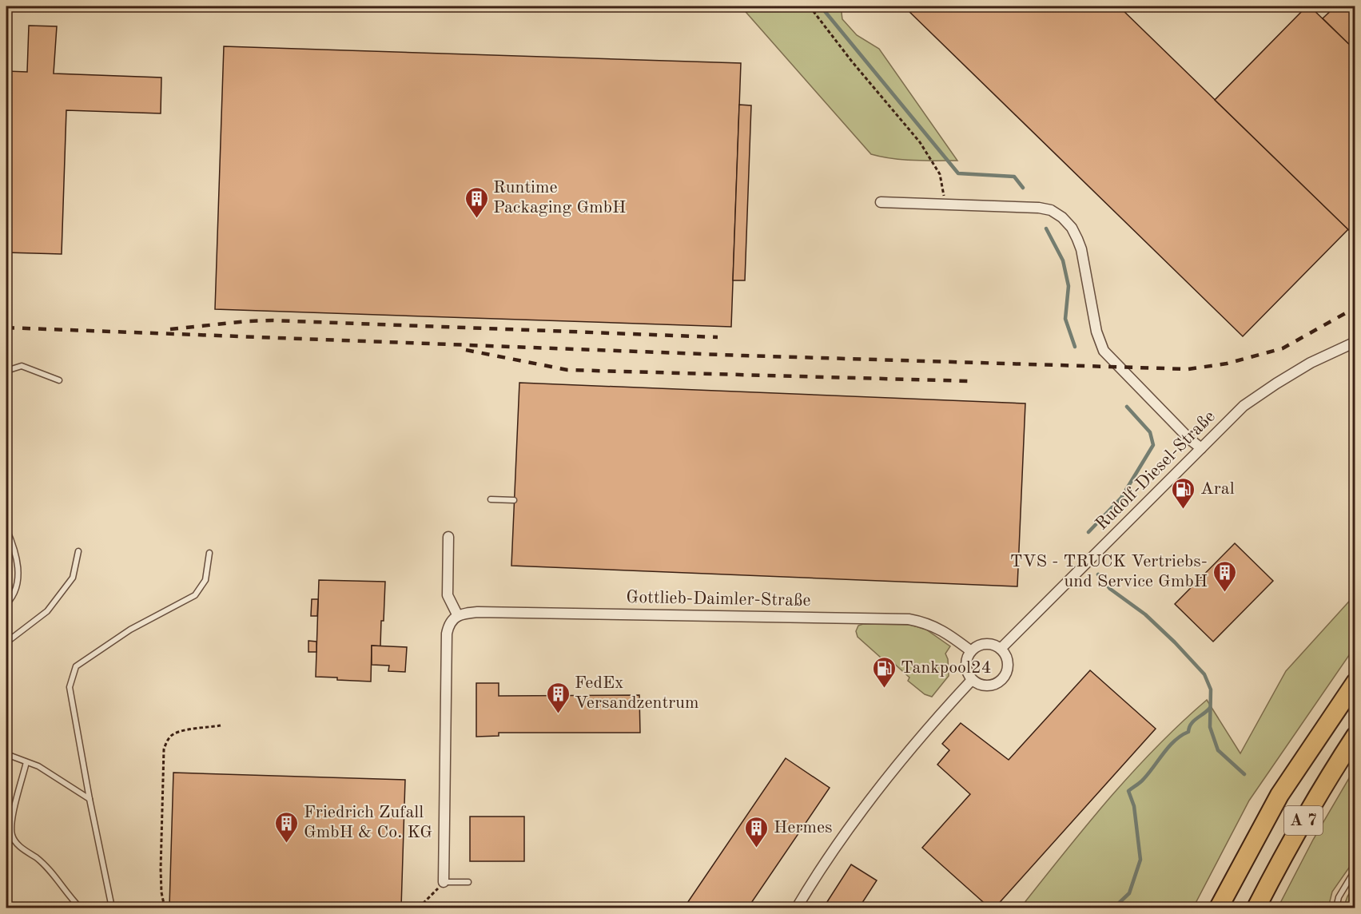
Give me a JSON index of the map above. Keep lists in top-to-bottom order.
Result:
{
  "streets": {
    "highway": ["A 7"],
    "street": ["Rudolf-Diesel-Straße", "Gottlieb-Daimler-Straße"]
  },
  "crossings": [
    ["Rudolf-Diesel-Straße", "Gottlieb-Daimler-Straße"]
  ],
  "places": {
    "building": [
      "Runtime Packaging GmbH",
      "TVS - TRUCK Vertriebs- und Service GmbH",
      "FedEx Versandzentrum",
      "Friedrich Zufall GmbH & Co. KG",
      "Hermes"
    ],
    "fuel station": ["Aral", "Tankpool24"]
  }
}
